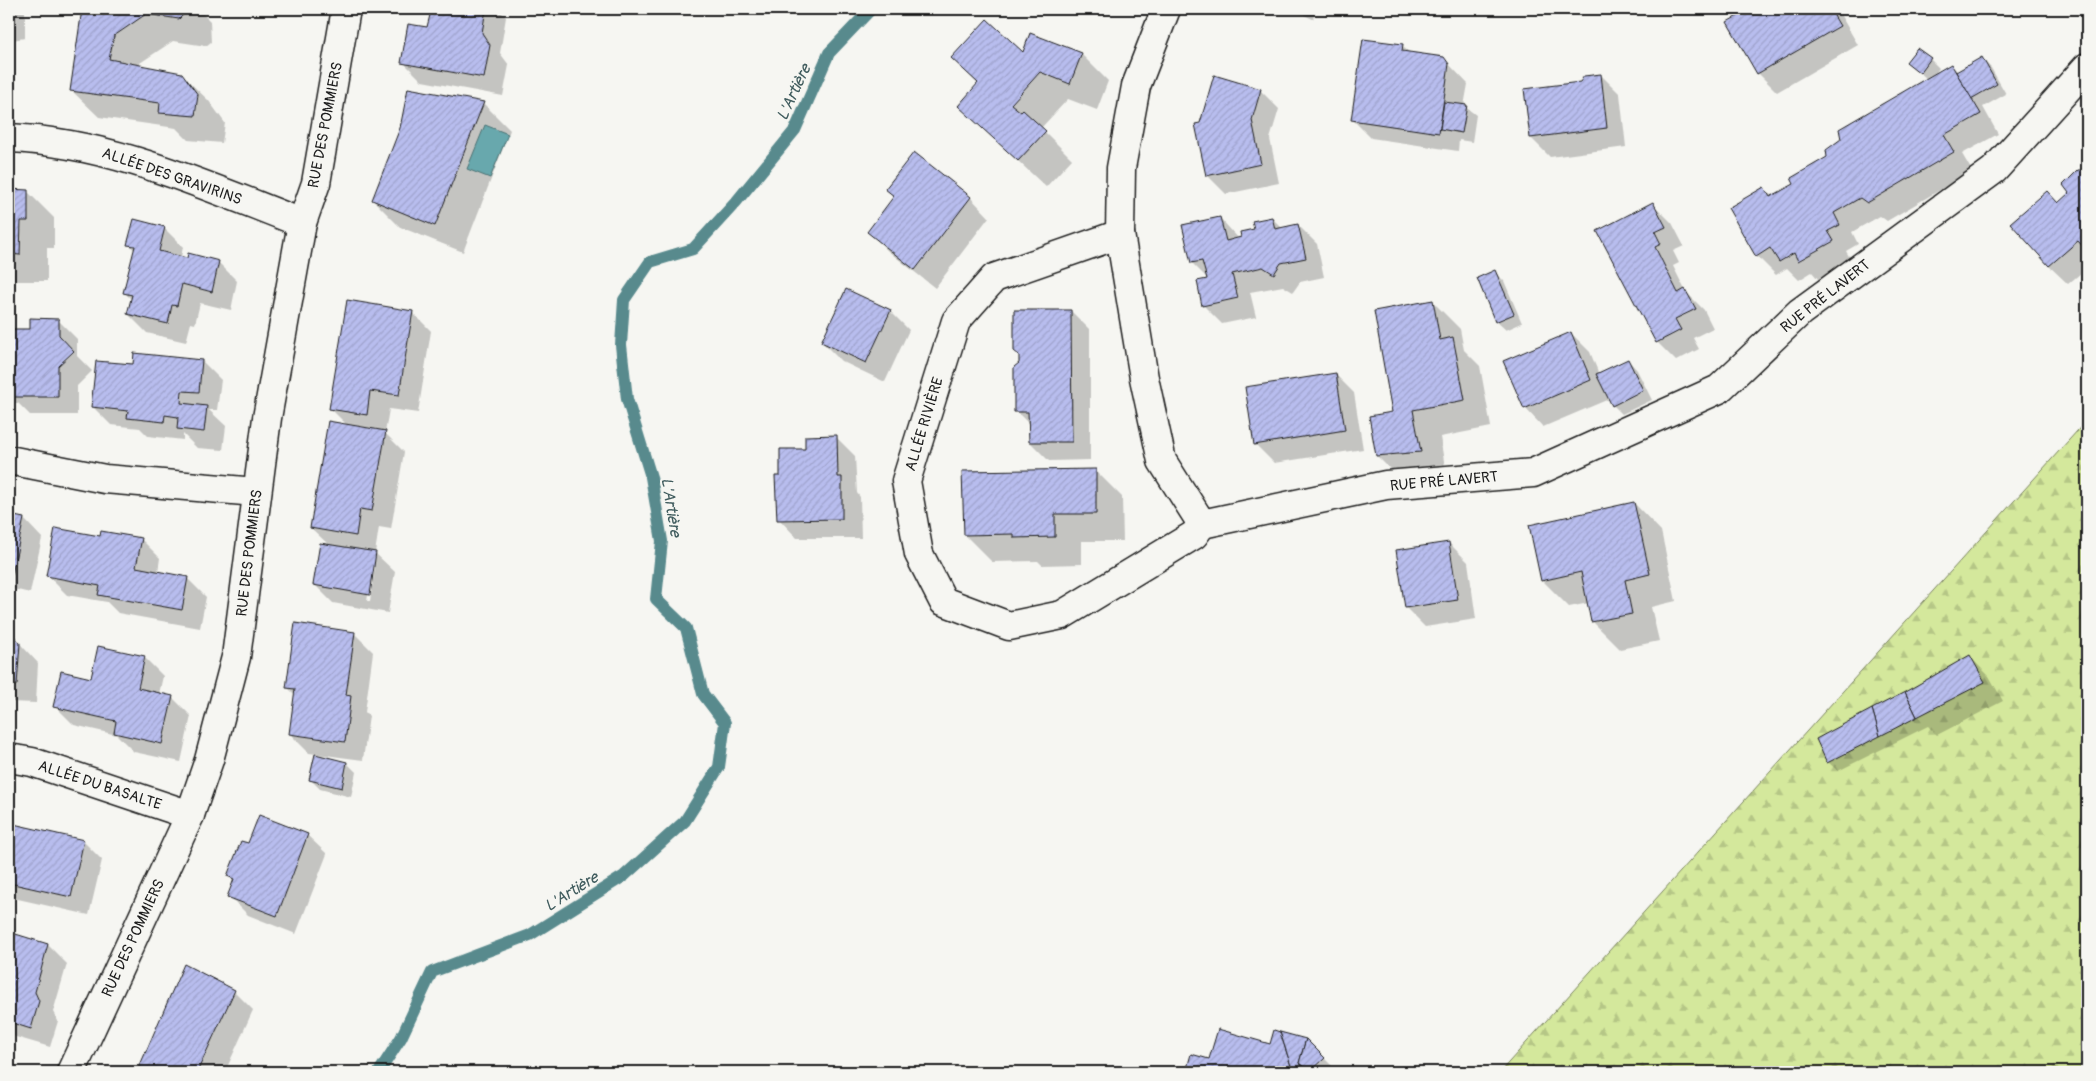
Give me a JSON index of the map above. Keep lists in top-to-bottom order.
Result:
{
  "streets": {
    "street": [
      "RUE DES POMMIERS",
      "ALLÉE DES GRAVIRINS",
      "RUE PRÉ LAVERT",
      "ALLÉE RIVIÈRE",
      "ALLÉE DU BASALTE"
    ]
  },
  "crossings": [
    ["RUE DES POMMIERS", "ALLÉE DES GRAVIRINS"],
    ["RUE DES POMMIERS", "ALLÉE DU BASALTE"],
    ["RUE PRÉ LAVERT", "ALLÉE RIVIÈRE"]
  ],
  "water": ["L'Artière"]
}
